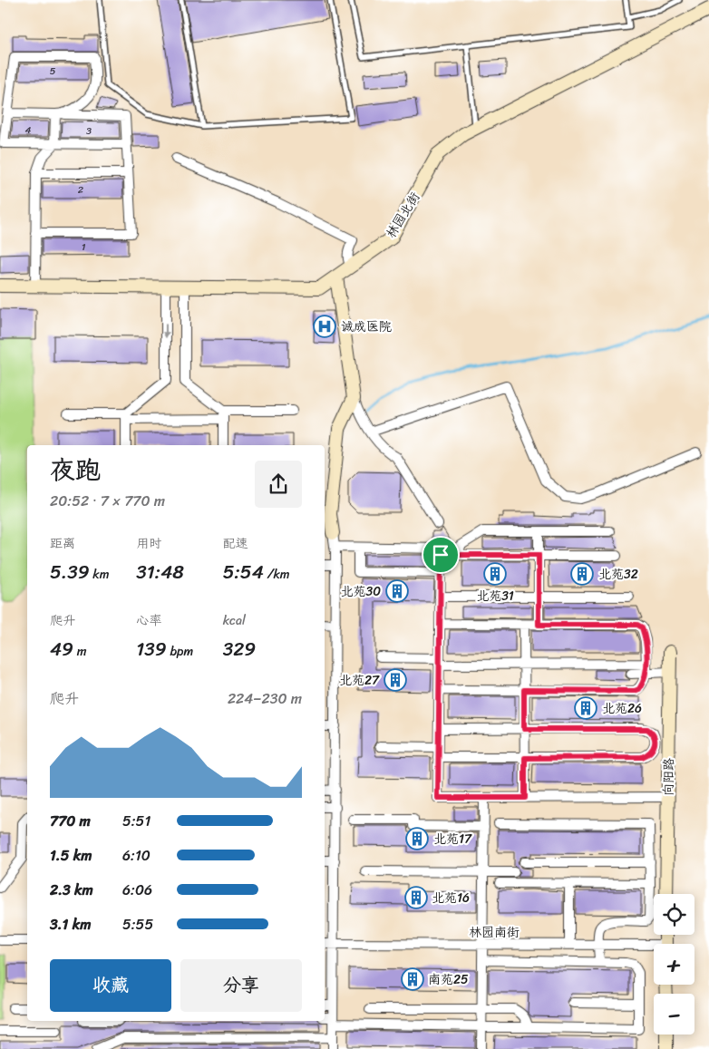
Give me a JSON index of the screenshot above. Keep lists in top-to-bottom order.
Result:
{
  "streets": {
    "street": ["林园北街", "向阳路", "林园南街"]
  },
  "places": {
    "hospital": ["诚成医院"],
    "building": [
      "北苑31",
      "北苑32",
      "北苑30",
      "北苑27",
      "北苑26",
      "北苑17",
      "北苑16",
      "南苑25"
    ]
  },
  "house_numbers": [
    "5",
    "4",
    "3",
    "2",
    "1"
  ],
  "page": {
    "heading": ["夜跑", "20:52 · 7 × 770 m"],
    "stats": [
      ["距离", "5.39 km"],
      ["用时", "31:48"],
      ["配速", "5:54 /km"],
      ["爬升", "49 m"],
      ["心率", "139 bpm"],
      ["kcal", "329"]
    ],
    "chart": ["爬升", "224–230 m"],
    "list": [
      {
        "name": "770 m",
        "note": "5:51"
      },
      {
        "name": "1.5 km",
        "note": "6:10"
      },
      {
        "name": "2.3 km",
        "note": "6:06"
      },
      {
        "name": "3.1 km",
        "note": "5:55"
      }
    ],
    "map_buttons": ["+", "−"],
    "buttons": ["收藏", "分享"]
  }
}
